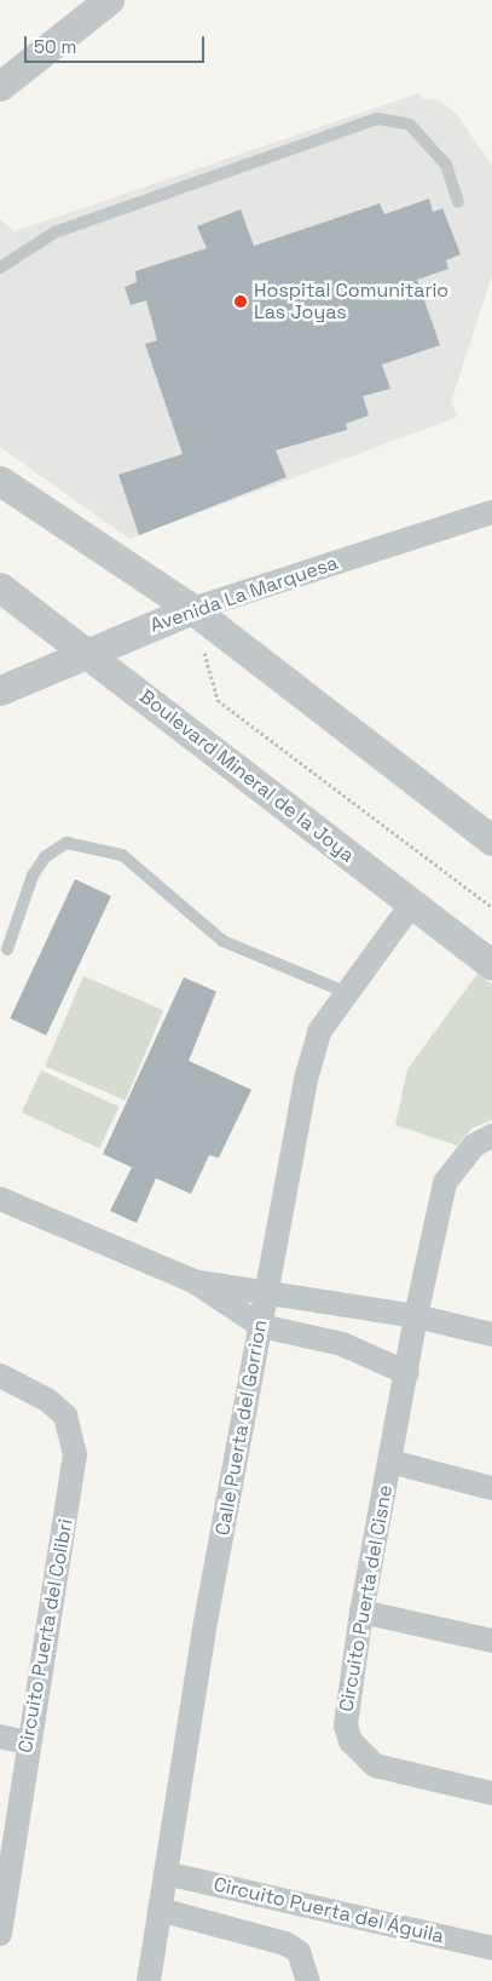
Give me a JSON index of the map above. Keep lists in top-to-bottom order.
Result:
{
  "streets": {
    "street": [
      "Avenida La Marquesa",
      "Boulevard Mineral de la Joya",
      "Calle Puerta del Gorrion",
      "Circuito Puerta del Cisne",
      "Circuito Puerta del Colibri",
      "Circuito Puerta del Águila"
    ]
  },
  "crossings": [
    ["Avenida La Marquesa", "Boulevard Mineral de la Joya"],
    ["Boulevard Mineral de la Joya", "Calle Puerta del Gorrion"],
    ["Calle Puerta del Gorrion", "Circuito Puerta del Águila"]
  ],
  "places": ["Hospital Comunitario Las Joyas"],
  "scale_bar": "50 m"
}
